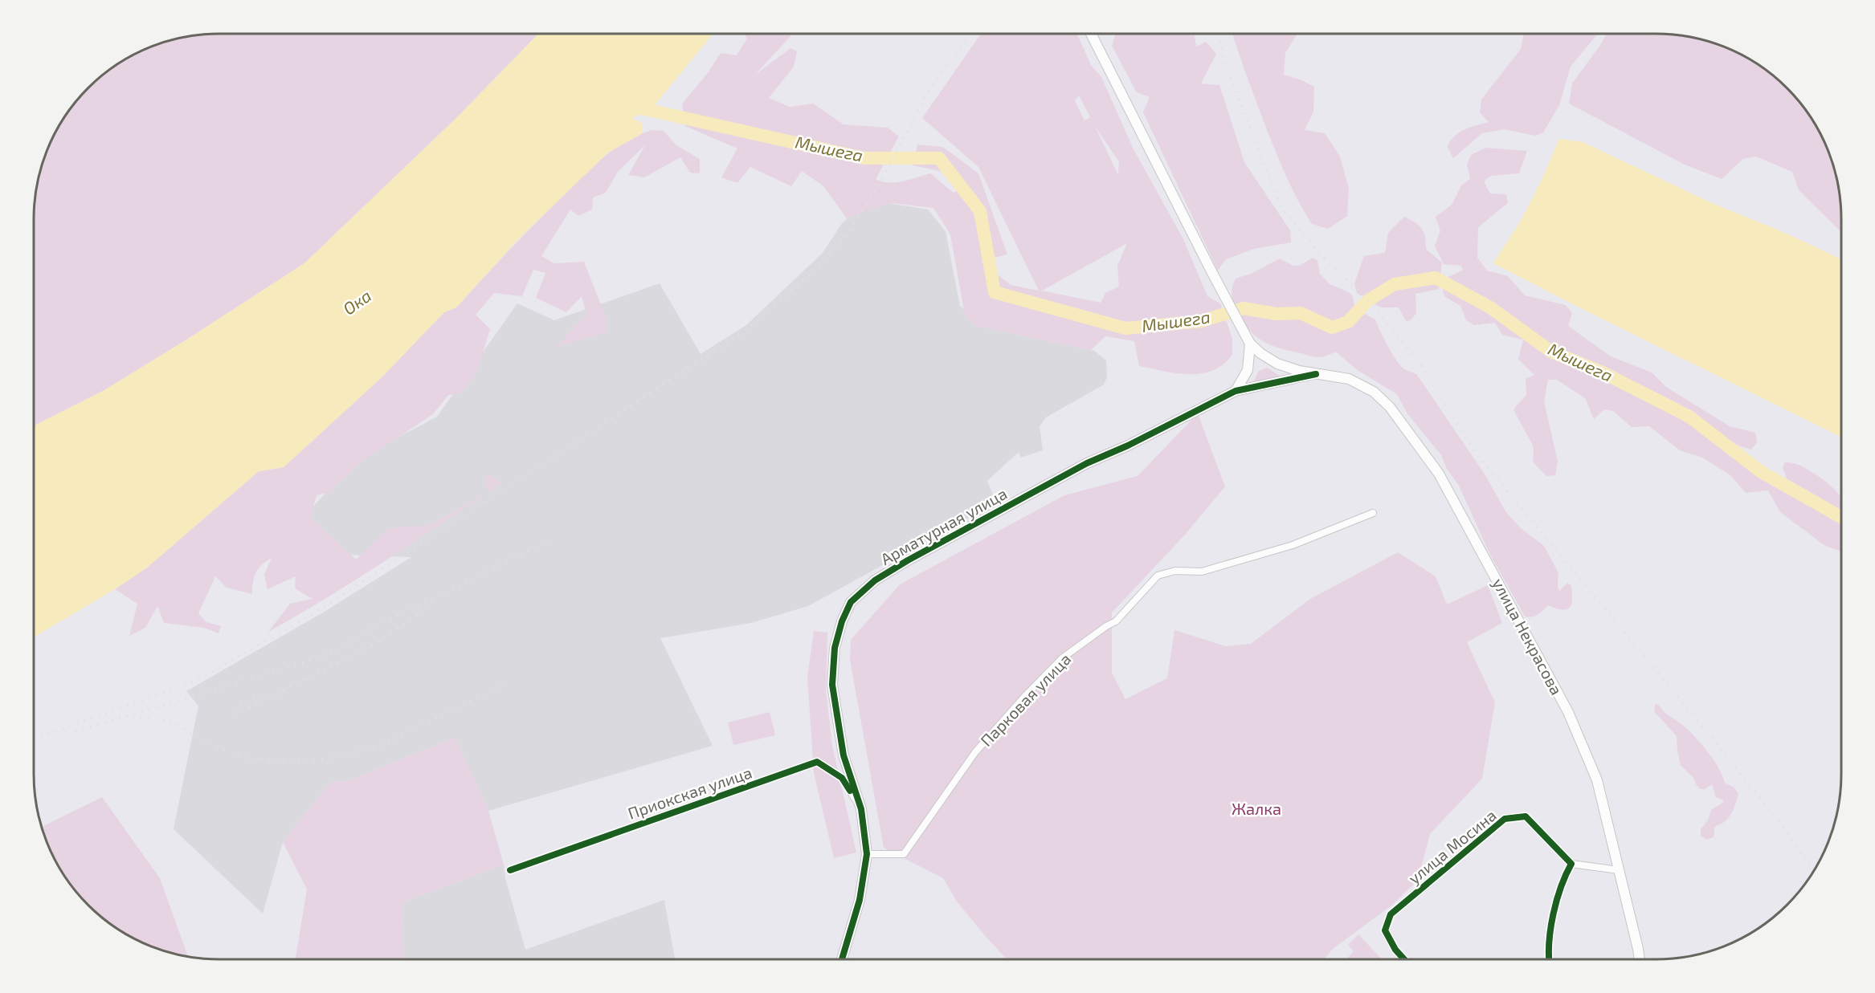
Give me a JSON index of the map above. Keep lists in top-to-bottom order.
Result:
{
  "streets": {
    "main road": ["Арматурная улица", "улица Некрасова"],
    "street": ["Парковая улица", "Приокская улица", "улица Мосина"]
  },
  "crossings": [
    ["Арматурная улица", "улица Некрасова"],
    ["Арматурная улица", "Парковая улица"],
    ["Арматурная улица", "Приокская улица"]
  ],
  "water": ["Мышега", "Ока"],
  "parks": ["Жалка"]
}
